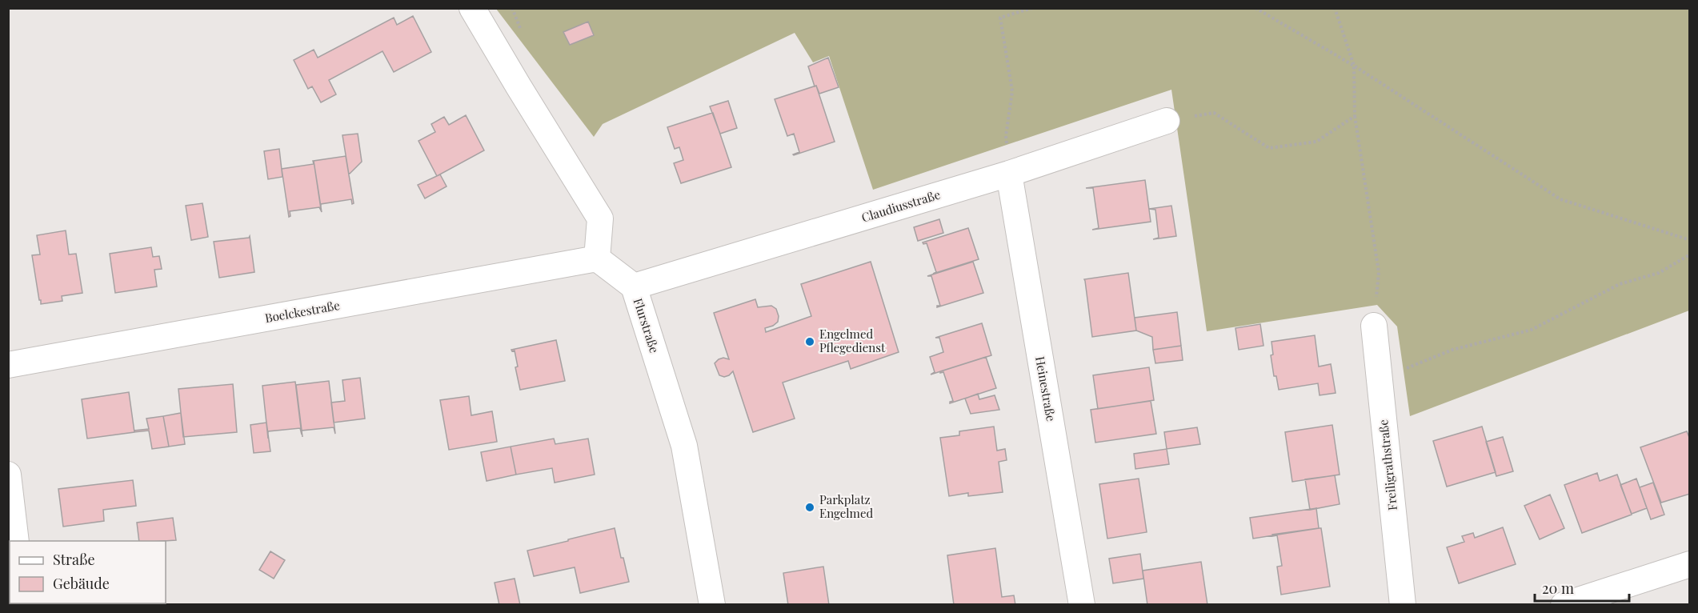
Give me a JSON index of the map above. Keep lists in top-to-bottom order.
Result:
{
  "streets": {
    "street": [
      "Claudiusstraße",
      "Boelckestraße",
      "Flurstraße",
      "Heinestraße",
      "Freiligrathstraße"
    ]
  },
  "crossings": [
    ["Claudiusstraße", "Flurstraße"],
    ["Claudiusstraße", "Heinestraße"],
    ["Boelckestraße", "Flurstraße"]
  ],
  "places": ["Engelmed Pflegedienst", "Parkplatz Engelmed"],
  "legend": ["Straße", "Gebäude"],
  "scale_bar": "20 m"
}
